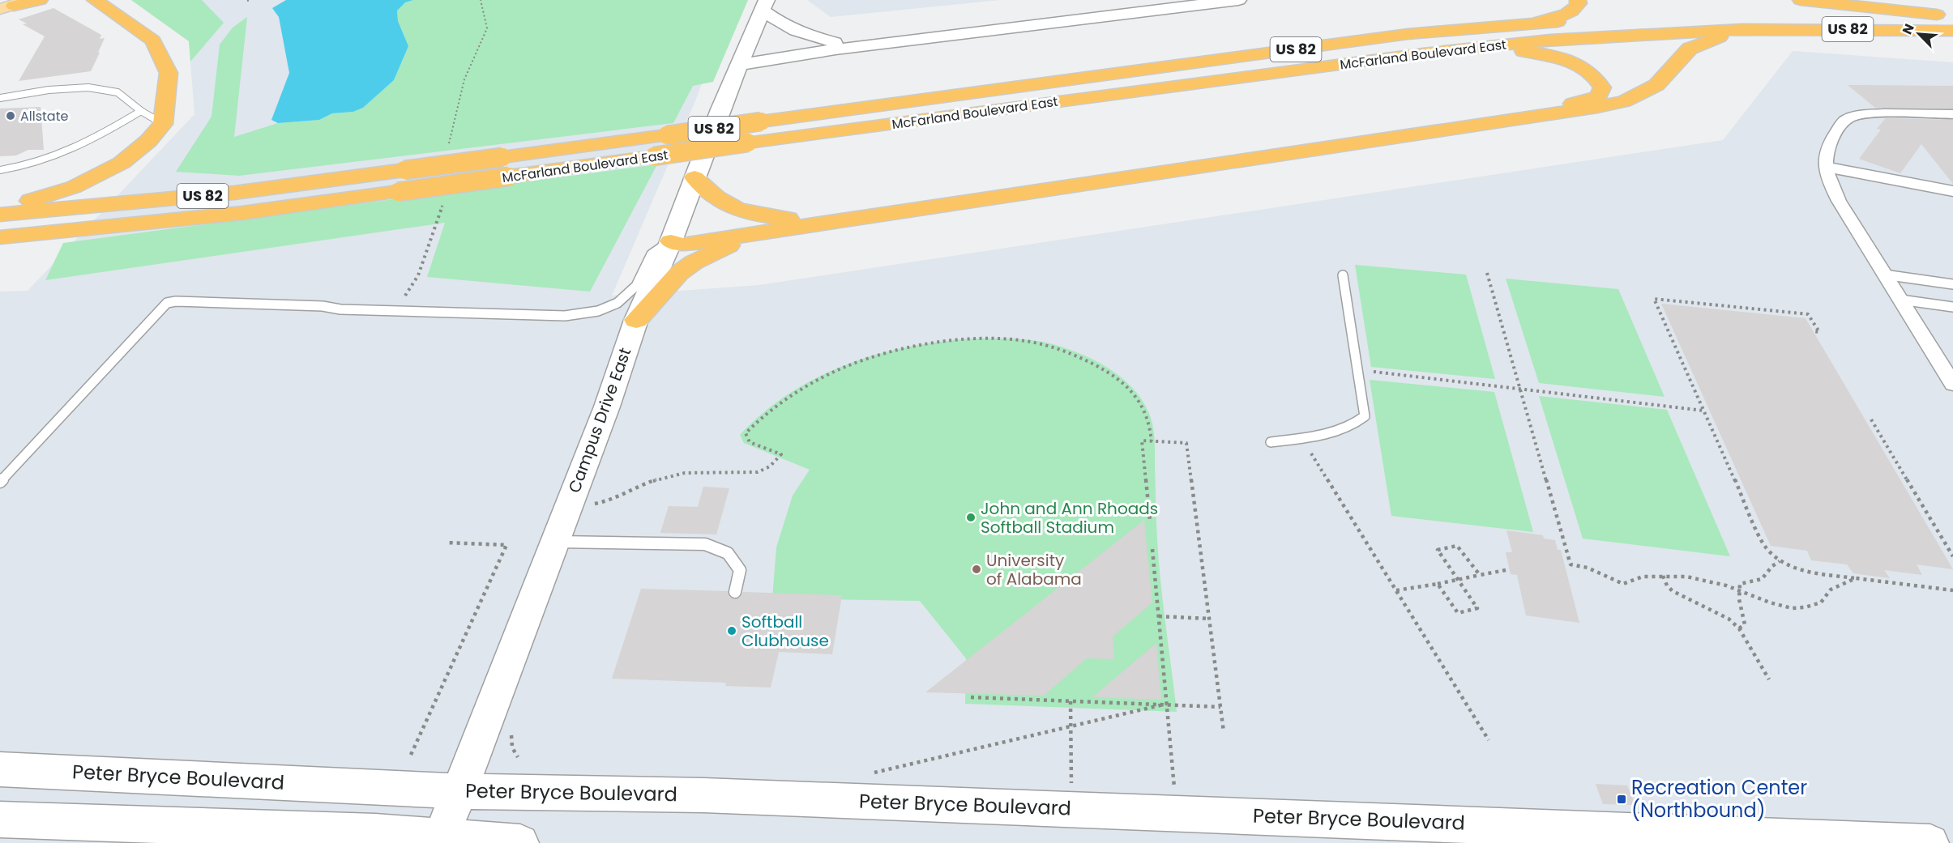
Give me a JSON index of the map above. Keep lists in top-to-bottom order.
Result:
{
  "streets": {
    "highway": ["US 82", "McFarland Boulevard East"],
    "street": ["Campus Drive East", "Peter Bryce Boulevard"]
  },
  "crossings": [
    ["Campus Drive East", "Peter Bryce Boulevard"]
  ],
  "places": {
    "other": [
      "Allstate",
      "John and Ann Rhoads Softball Stadium",
      "University of Alabama",
      "Softball Clubhouse"
    ],
    "transit": ["Recreation Center (Northbound)"]
  },
  "north": "top left"
}
